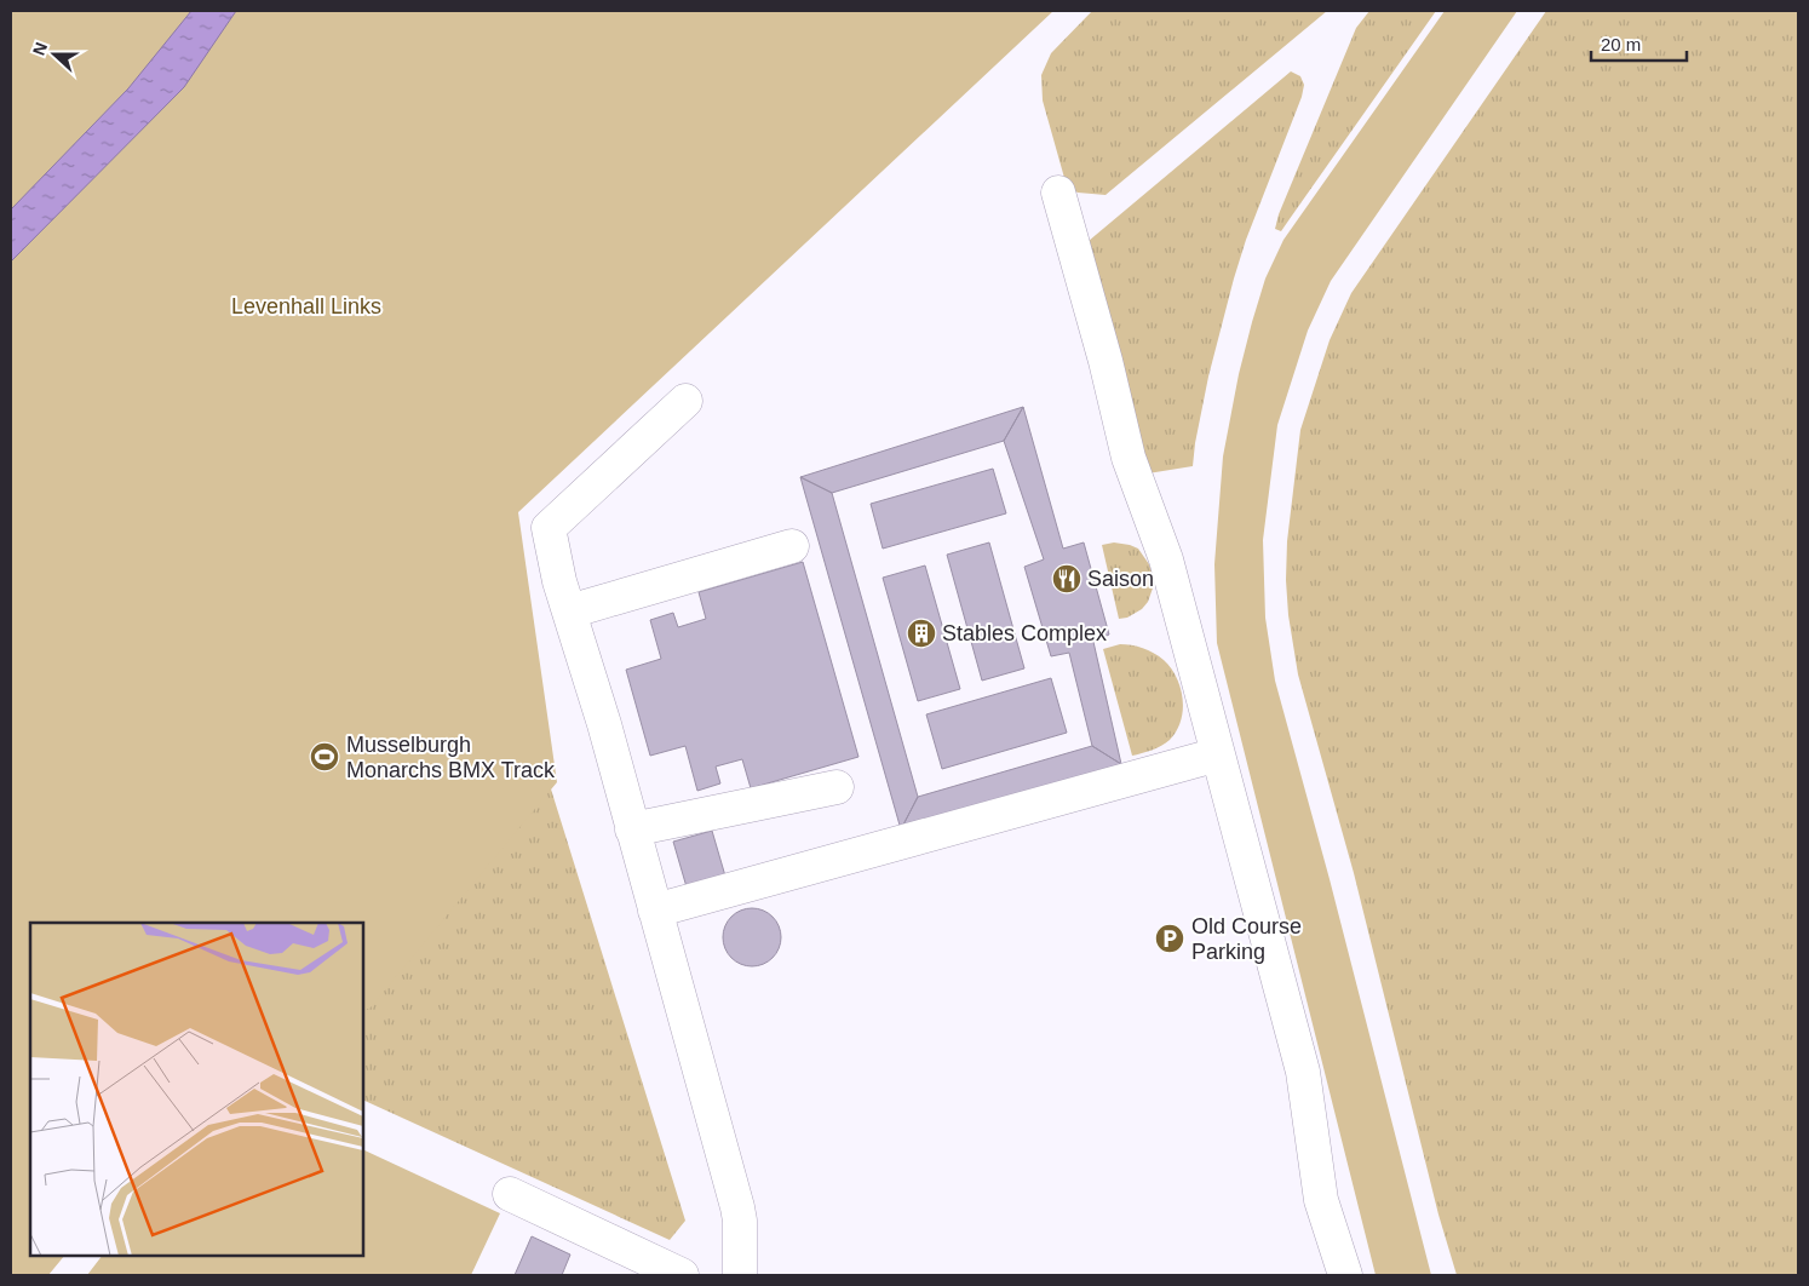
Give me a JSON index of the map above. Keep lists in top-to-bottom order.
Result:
{
  "parks": ["Levenhall Links"],
  "places": {
    "restaurant": ["Saison"],
    "building": ["Stables Complex"],
    "sports": ["Musselburgh Monarchs BMX Track"],
    "parking": ["Old Course Parking"]
  },
  "scale_bar": "20 m",
  "north": "left"
}
